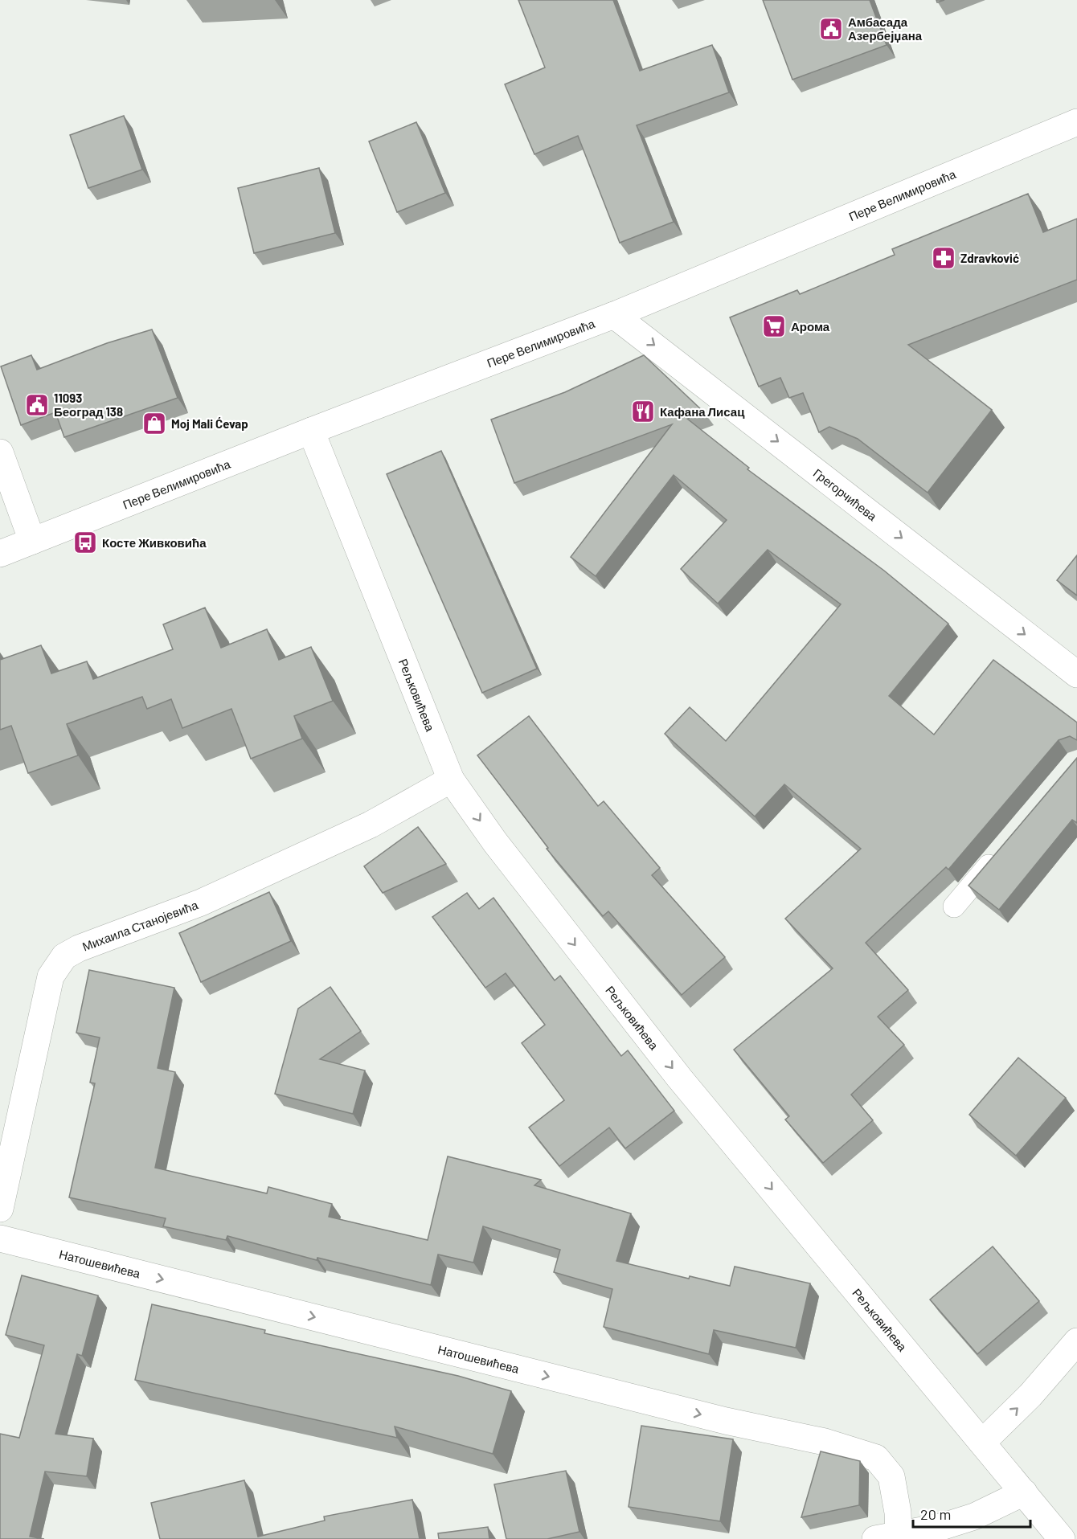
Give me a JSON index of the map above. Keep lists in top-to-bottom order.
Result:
{
  "streets": {
    "street": [
      "Пере Велимировића",
      "Грегорчићева",
      "Рељковићева",
      "Михаила Станојевића",
      "Натошевићева"
    ]
  },
  "crossings": [
    ["Пере Велимировића", "Грегорчићева"],
    ["Пере Велимировића", "Рељковићева"],
    ["Рељковићева", "Михаила Станојевића"]
  ],
  "one_way": ["Грегорчићева", "Рељковићева", "Натошевићева"],
  "places": {
    "public building": ["Амбасада Азербејџана", "11093 Београд 138"],
    "pharmacy": ["Zdravković"],
    "supermarket": ["Арома"],
    "restaurant": ["Кафана Лисац"],
    "shop": ["Moj Mali Ćevap"],
    "bus stop": ["Косте Живковића"]
  },
  "scale_bar": "20 m"
}
